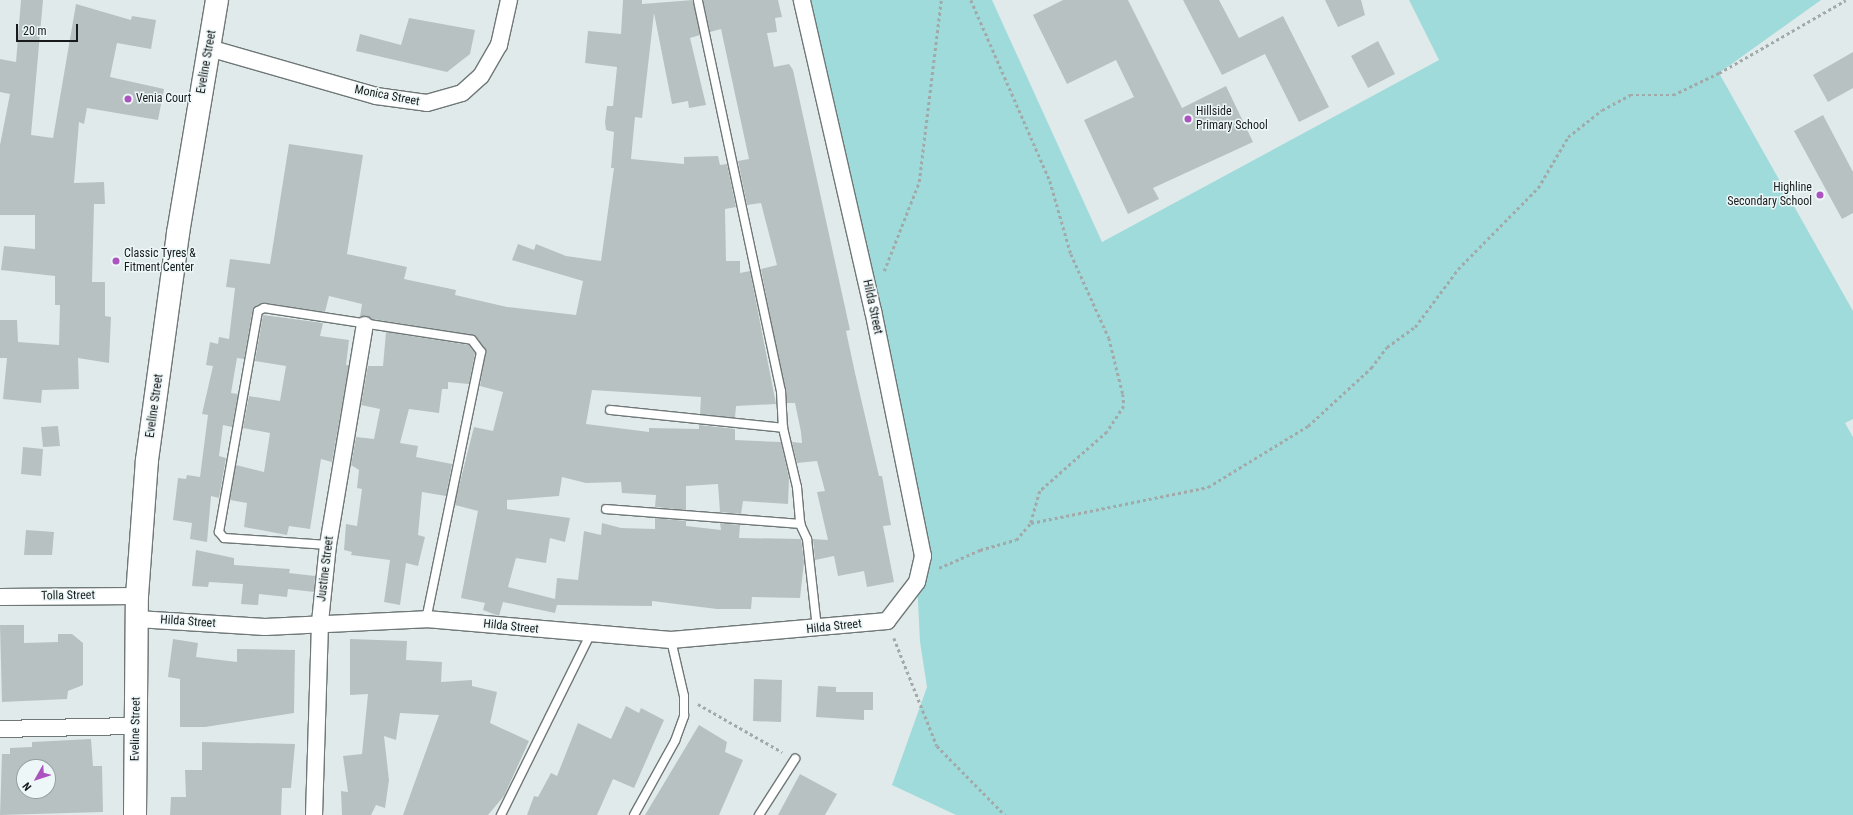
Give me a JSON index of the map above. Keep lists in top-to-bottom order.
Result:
{
  "streets": {
    "street": [
      "Eveline Street",
      "Monica Street",
      "Hilda Street",
      "Justine Street",
      "Tolla Street"
    ]
  },
  "crossings": [
    ["Eveline Street", "Monica Street"],
    ["Eveline Street", "Hilda Street"],
    ["Eveline Street", "Tolla Street"],
    ["Hilda Street", "Justine Street"]
  ],
  "places": [
    "Venia Court",
    "Hillside Primary School",
    "Highline Secondary School",
    "Classic Tyres & Fitment Center"
  ],
  "scale_bar": "20 m",
  "north": "bottom left"
}
